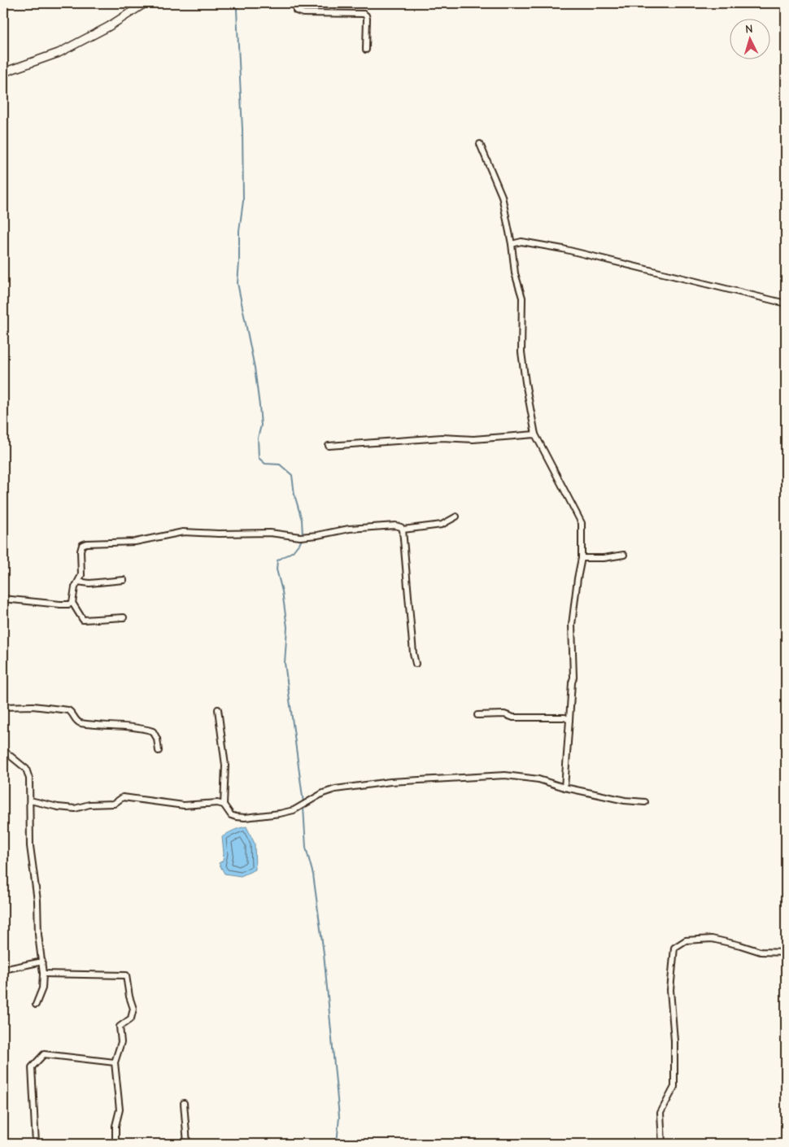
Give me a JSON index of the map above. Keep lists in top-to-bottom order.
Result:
{
  "north": "top"
}
